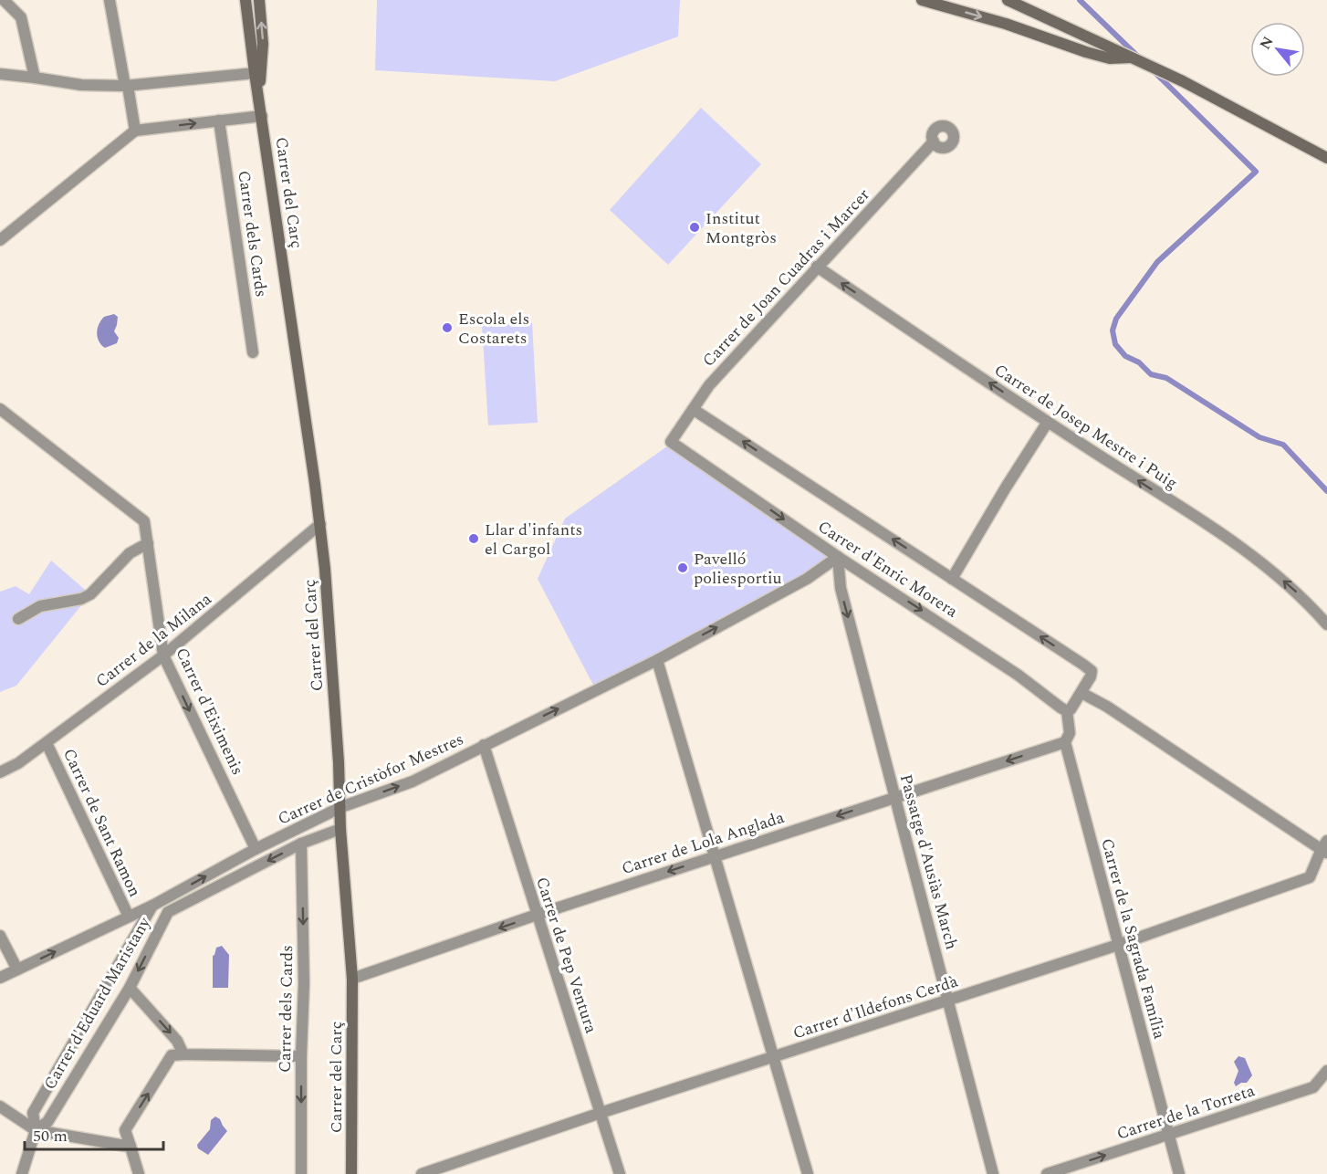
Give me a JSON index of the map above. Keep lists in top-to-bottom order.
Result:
{
  "streets": {
    "street": [
      "Carrer del Carç",
      "Carrer dels Cards",
      "Carrer de Joan Cuadras i Marcer",
      "Carrer de Josep Mestre i Puig",
      "Carrer d'Enric Morera",
      "Carrer de la Milana",
      "Carrer d'Eiximenis",
      "Carrer de Cristòfor Mestres",
      "Carrer de Sant Ramon",
      "Carrer de Lola Anglada",
      "Passatge d'Ausiàs March",
      "Carrer de la Sagrada Família",
      "Carrer de Pep Ventura",
      "Carrer d'Eduard Maristany",
      "Carrer d'Ildefons Cerdà",
      "Carrer de la Torreta"
    ]
  },
  "crossings": [
    ["Carrer del Carç", "Carrer de la Milana"],
    ["Carrer del Carç", "Carrer de Cristòfor Mestres"],
    ["Carrer del Carç", "Carrer de Lola Anglada"],
    ["Carrer del Carç", "Carrer d'Eduard Maristany"],
    ["Carrer dels Cards", "Carrer d'Eduard Maristany"],
    ["Carrer de Joan Cuadras i Marcer", "Carrer de Josep Mestre i Puig"],
    ["Carrer de Joan Cuadras i Marcer", "Carrer d'Enric Morera"],
    ["Carrer d'Enric Morera", "Carrer de Cristòfor Mestres"],
    ["Carrer d'Enric Morera", "Passatge d'Ausiàs March"],
    ["Carrer d'Enric Morera", "Carrer de la Sagrada Família"],
    ["Carrer de la Milana", "Carrer d'Eiximenis"],
    ["Carrer de la Milana", "Carrer de Sant Ramon"],
    ["Carrer d'Eiximenis", "Carrer de Cristòfor Mestres"],
    ["Carrer de Cristòfor Mestres", "Carrer de Sant Ramon"],
    ["Carrer de Cristòfor Mestres", "Passatge d'Ausiàs March"],
    ["Carrer de Cristòfor Mestres", "Carrer de Pep Ventura"],
    ["Carrer de Cristòfor Mestres", "Carrer d'Eduard Maristany"],
    ["Carrer de Lola Anglada", "Passatge d'Ausiàs March"],
    ["Carrer de Lola Anglada", "Carrer de la Sagrada Família"],
    ["Carrer de Lola Anglada", "Carrer de Pep Ventura"],
    ["Passatge d'Ausiàs March", "Carrer d'Ildefons Cerdà"],
    ["Carrer de la Sagrada Família", "Carrer d'Ildefons Cerdà"],
    ["Carrer de la Sagrada Família", "Carrer de la Torreta"],
    ["Carrer de Pep Ventura", "Carrer d'Ildefons Cerdà"]
  ],
  "one_way": [
    "Carrer dels Cards",
    "Carrer de Josep Mestre i Puig",
    "Carrer d'Eiximenis",
    "Carrer de Cristòfor Mestres",
    "Carrer de Lola Anglada",
    "Passatge d'Ausiàs March",
    "Carrer de la Torreta"
  ],
  "places": [
    "Institut Montgròs",
    "Escola els Costarets",
    "Llar d'infants el Cargol",
    "Pavelló poliesportiu"
  ],
  "scale_bar": "50 m",
  "north": "top left"
}
